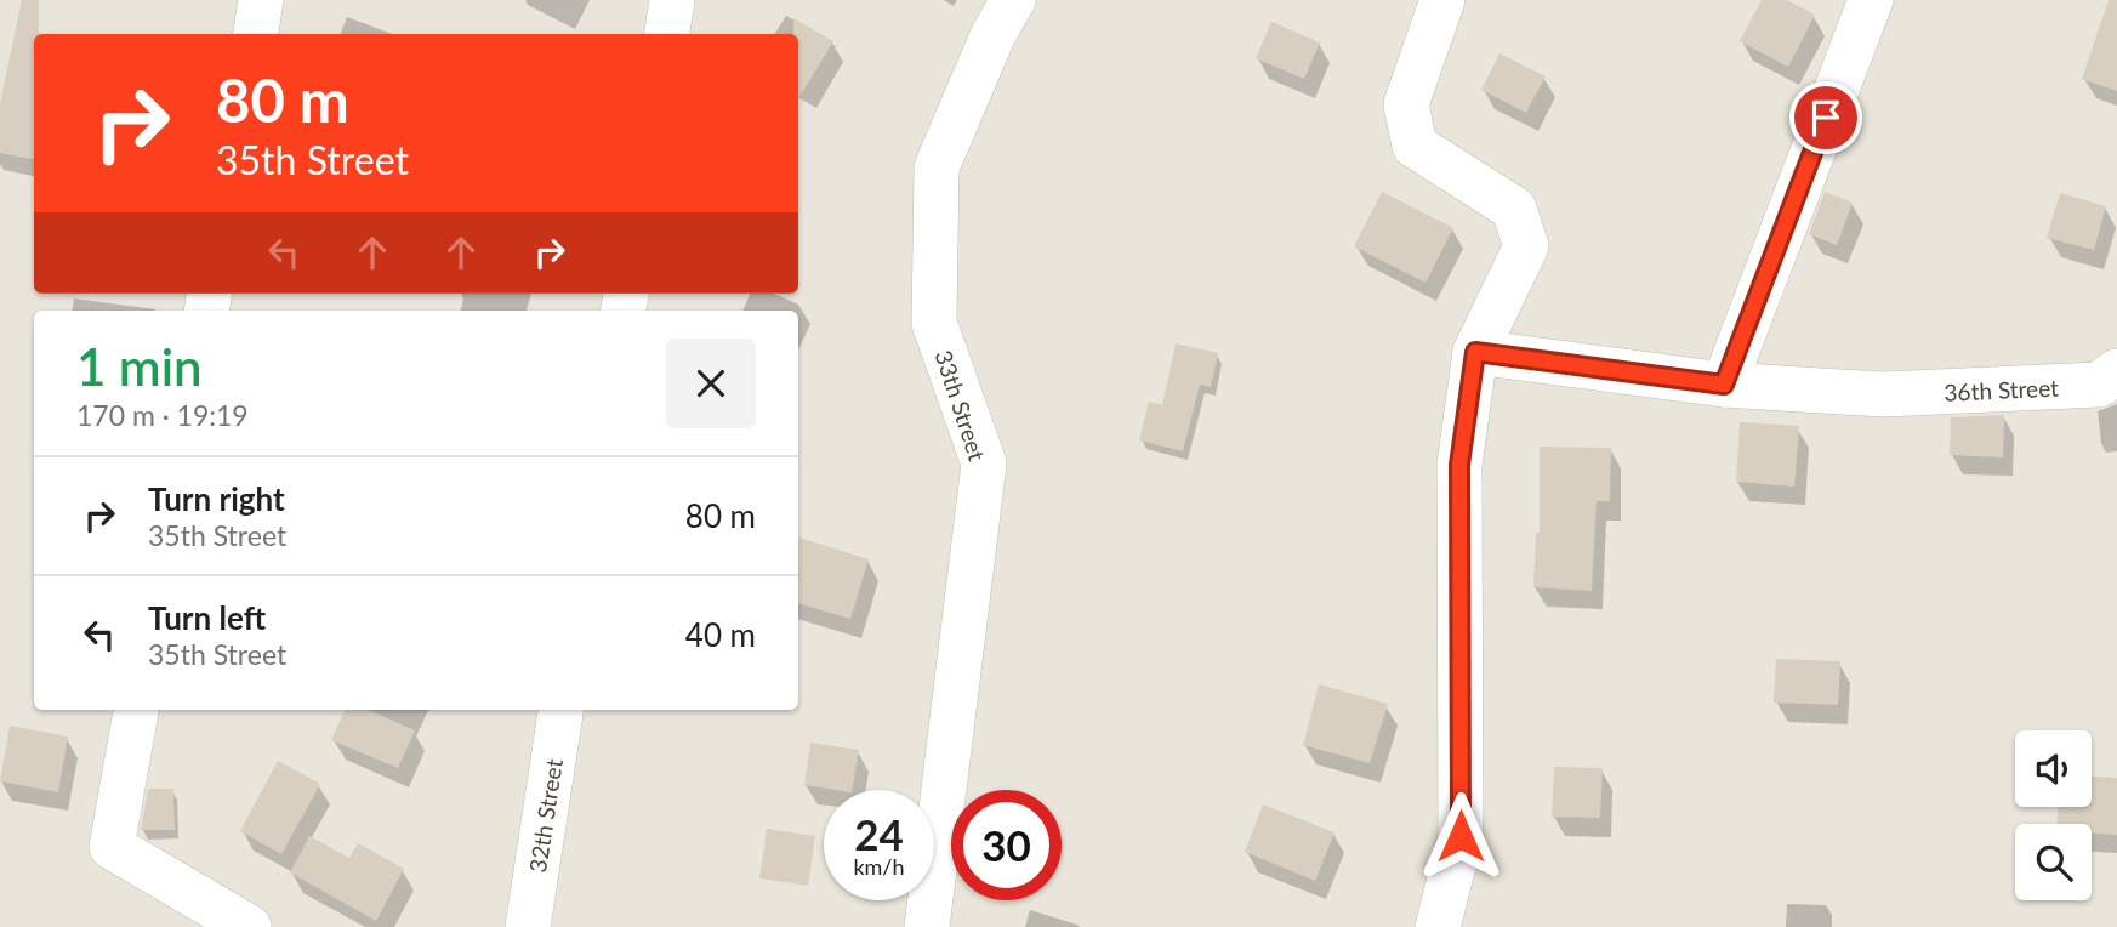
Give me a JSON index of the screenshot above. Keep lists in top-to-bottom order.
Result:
{
  "streets": {
    "street": ["36th Street", "33th Street", "32th Street"]
  },
  "page": {
    "turn": ["80 m", "35th Street"],
    "heading": ["1 min", "170 m · 19:19"],
    "list": [
      {
        "name": "Turn right",
        "note": "35th Street",
        "value": "80 m"
      },
      {
        "name": "Turn left",
        "note": "35th Street",
        "value": "40 m"
      }
    ],
    "speed": "24 km/h",
    "limit": "30"
  }
}
